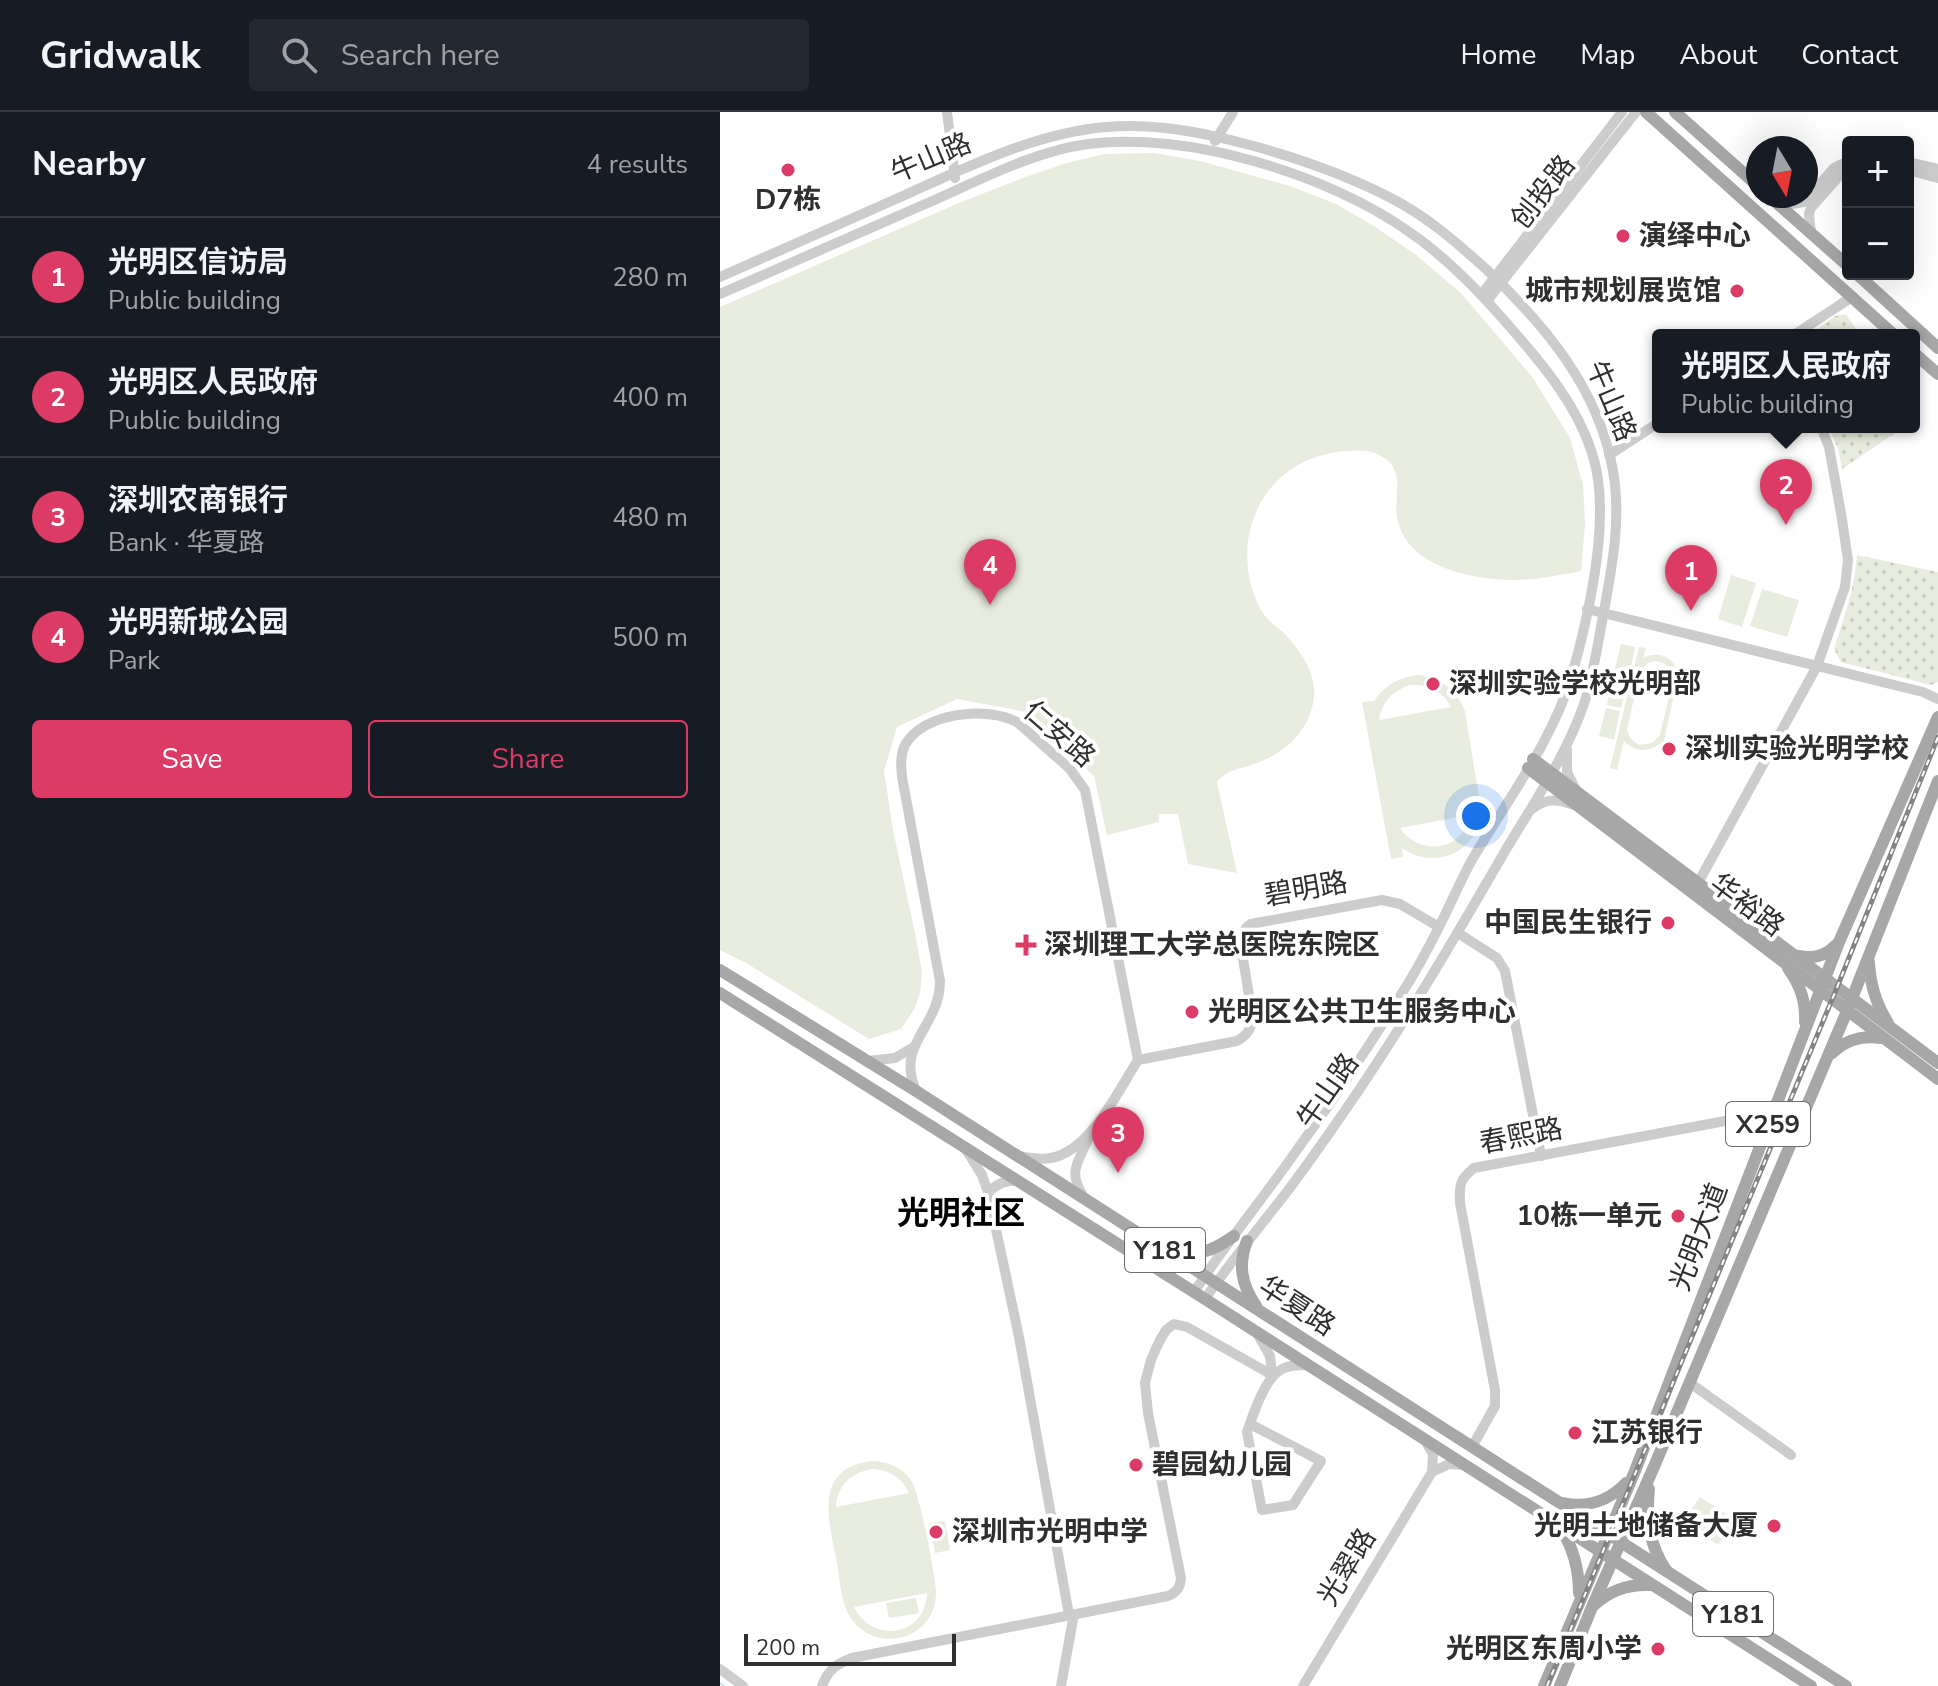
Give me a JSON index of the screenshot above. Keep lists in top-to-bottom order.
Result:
{
  "streets": {
    "main road": [
      "华裕路",
      "X259",
      "光明大道",
      "Y181",
      "华夏路"
    ],
    "street": [
      "牛山路",
      "创投路",
      "仁安路",
      "碧明路",
      "春熙路",
      "光翠路"
    ]
  },
  "crossings": [
    ["牛山路", "创投路"],
    ["牛山路", "碧明路"],
    ["牛山路", "华裕路"],
    ["牛山路", "华夏路"],
    ["仁安路", "碧明路"],
    ["华裕路", "光明大道"],
    ["春熙路", "光明大道"],
    ["春熙路", "华夏路"],
    ["光明大道", "华夏路"]
  ],
  "districts": ["光明社区"],
  "places": {
    "other": [
      "D7栋",
      "演绎中心",
      "城市规划展览馆",
      "深圳实验学校光明部",
      "深圳实验光明学校",
      "中国民生银行",
      "光明区公共卫生服务中心",
      "10栋一单元",
      "江苏银行",
      "碧园幼儿园",
      "光明土地储备大厦",
      "深圳市光明中学",
      "光明区东周小学"
    ],
    "health": ["深圳理工大学总医院东院区"]
  },
  "scale_bar": "200 m",
  "north": "bottom",
  "page": {
    "header": "Gridwalk",
    "search": "Search here",
    "nav": [
      "Home",
      "Map",
      "About",
      "Contact"
    ],
    "heading": ["Nearby", "4 results"],
    "map_buttons": ["+", "−"],
    "list": [
      {
        "mark": "1",
        "name": "光明区信访局",
        "note": "Public building",
        "value": "280 m"
      },
      {
        "mark": "2",
        "name": "光明区人民政府",
        "note": "Public building",
        "value": "400 m"
      },
      {
        "mark": "3",
        "name": "深圳农商银行",
        "note": "Bank · 华夏路",
        "value": "480 m"
      },
      {
        "mark": "4",
        "name": "光明新城公园",
        "note": "Park",
        "value": "500 m"
      }
    ],
    "popup": ["光明区人民政府", "Public building"],
    "pins": [
      "2",
      "4",
      "1",
      "3"
    ],
    "buttons": ["Save", "Share"],
    "scale": "200 m"
  }
}
